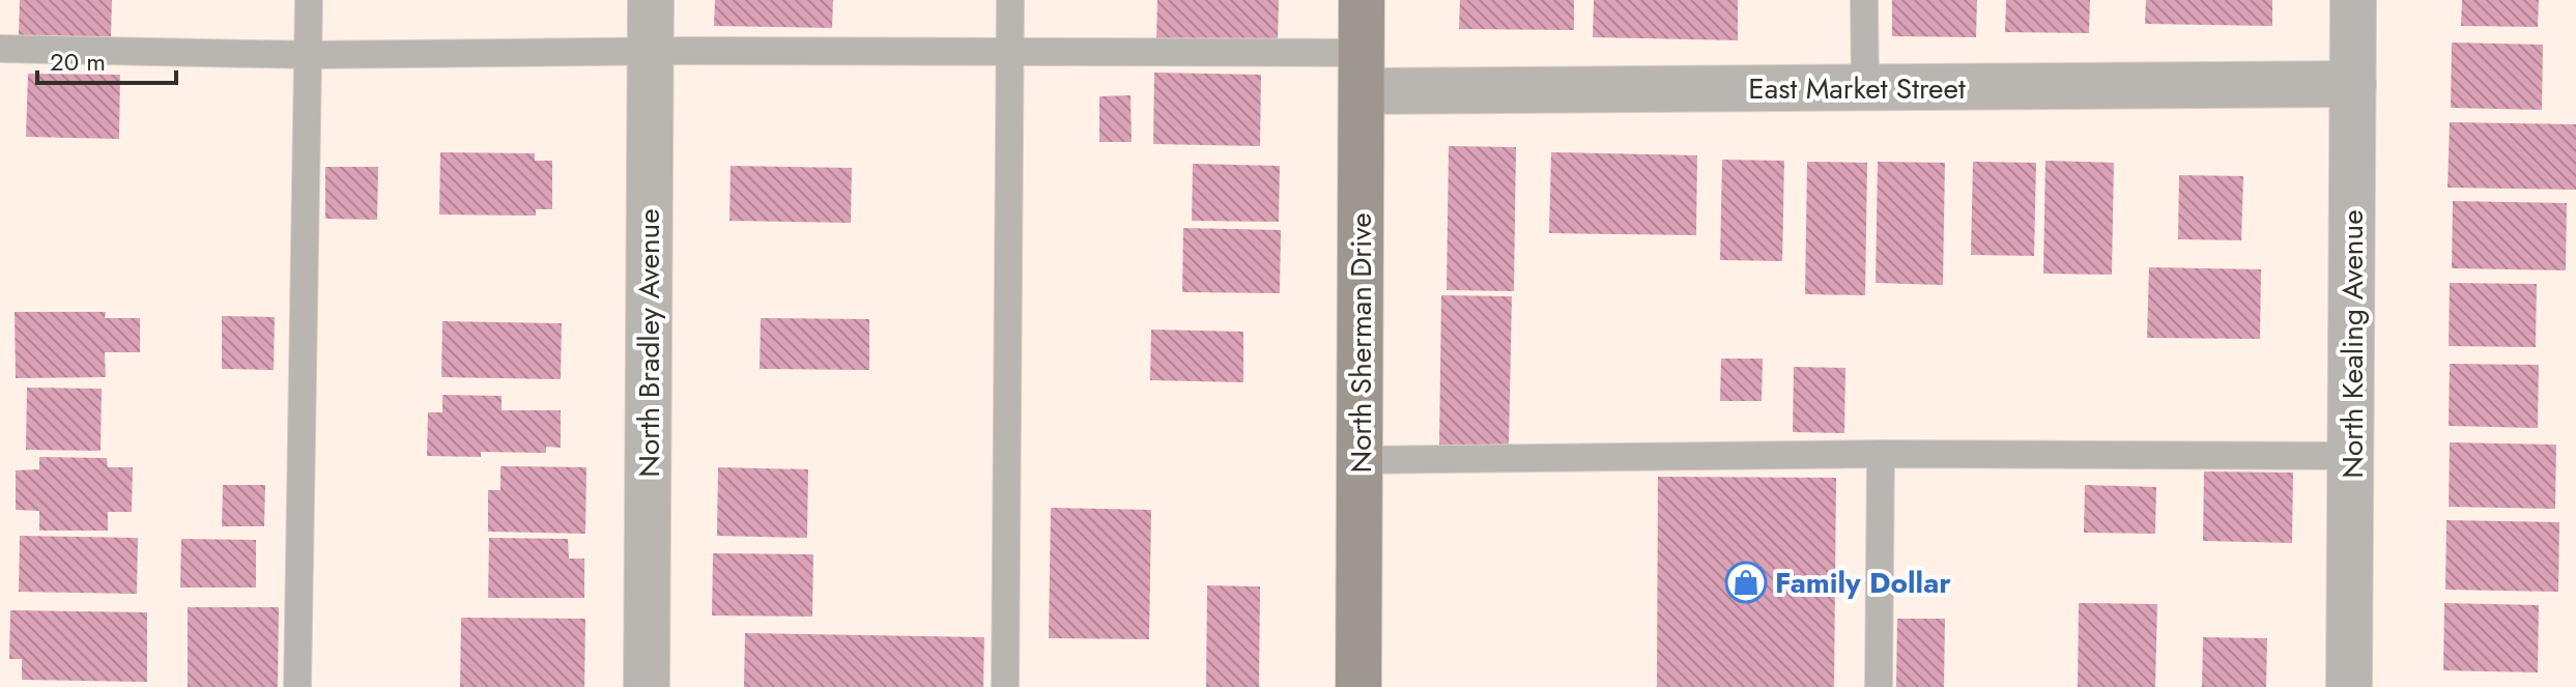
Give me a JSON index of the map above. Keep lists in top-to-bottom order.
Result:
{
  "streets": {
    "main road": ["North Sherman Drive"],
    "street": ["East Market Street", "North Bradley Avenue", "North Kealing Avenue"]
  },
  "crossings": [
    ["East Market Street", "North Sherman Drive"],
    ["East Market Street", "North Kealing Avenue"]
  ],
  "places": {
    "shop": ["Family Dollar"]
  },
  "scale_bar": "20 m"
}
